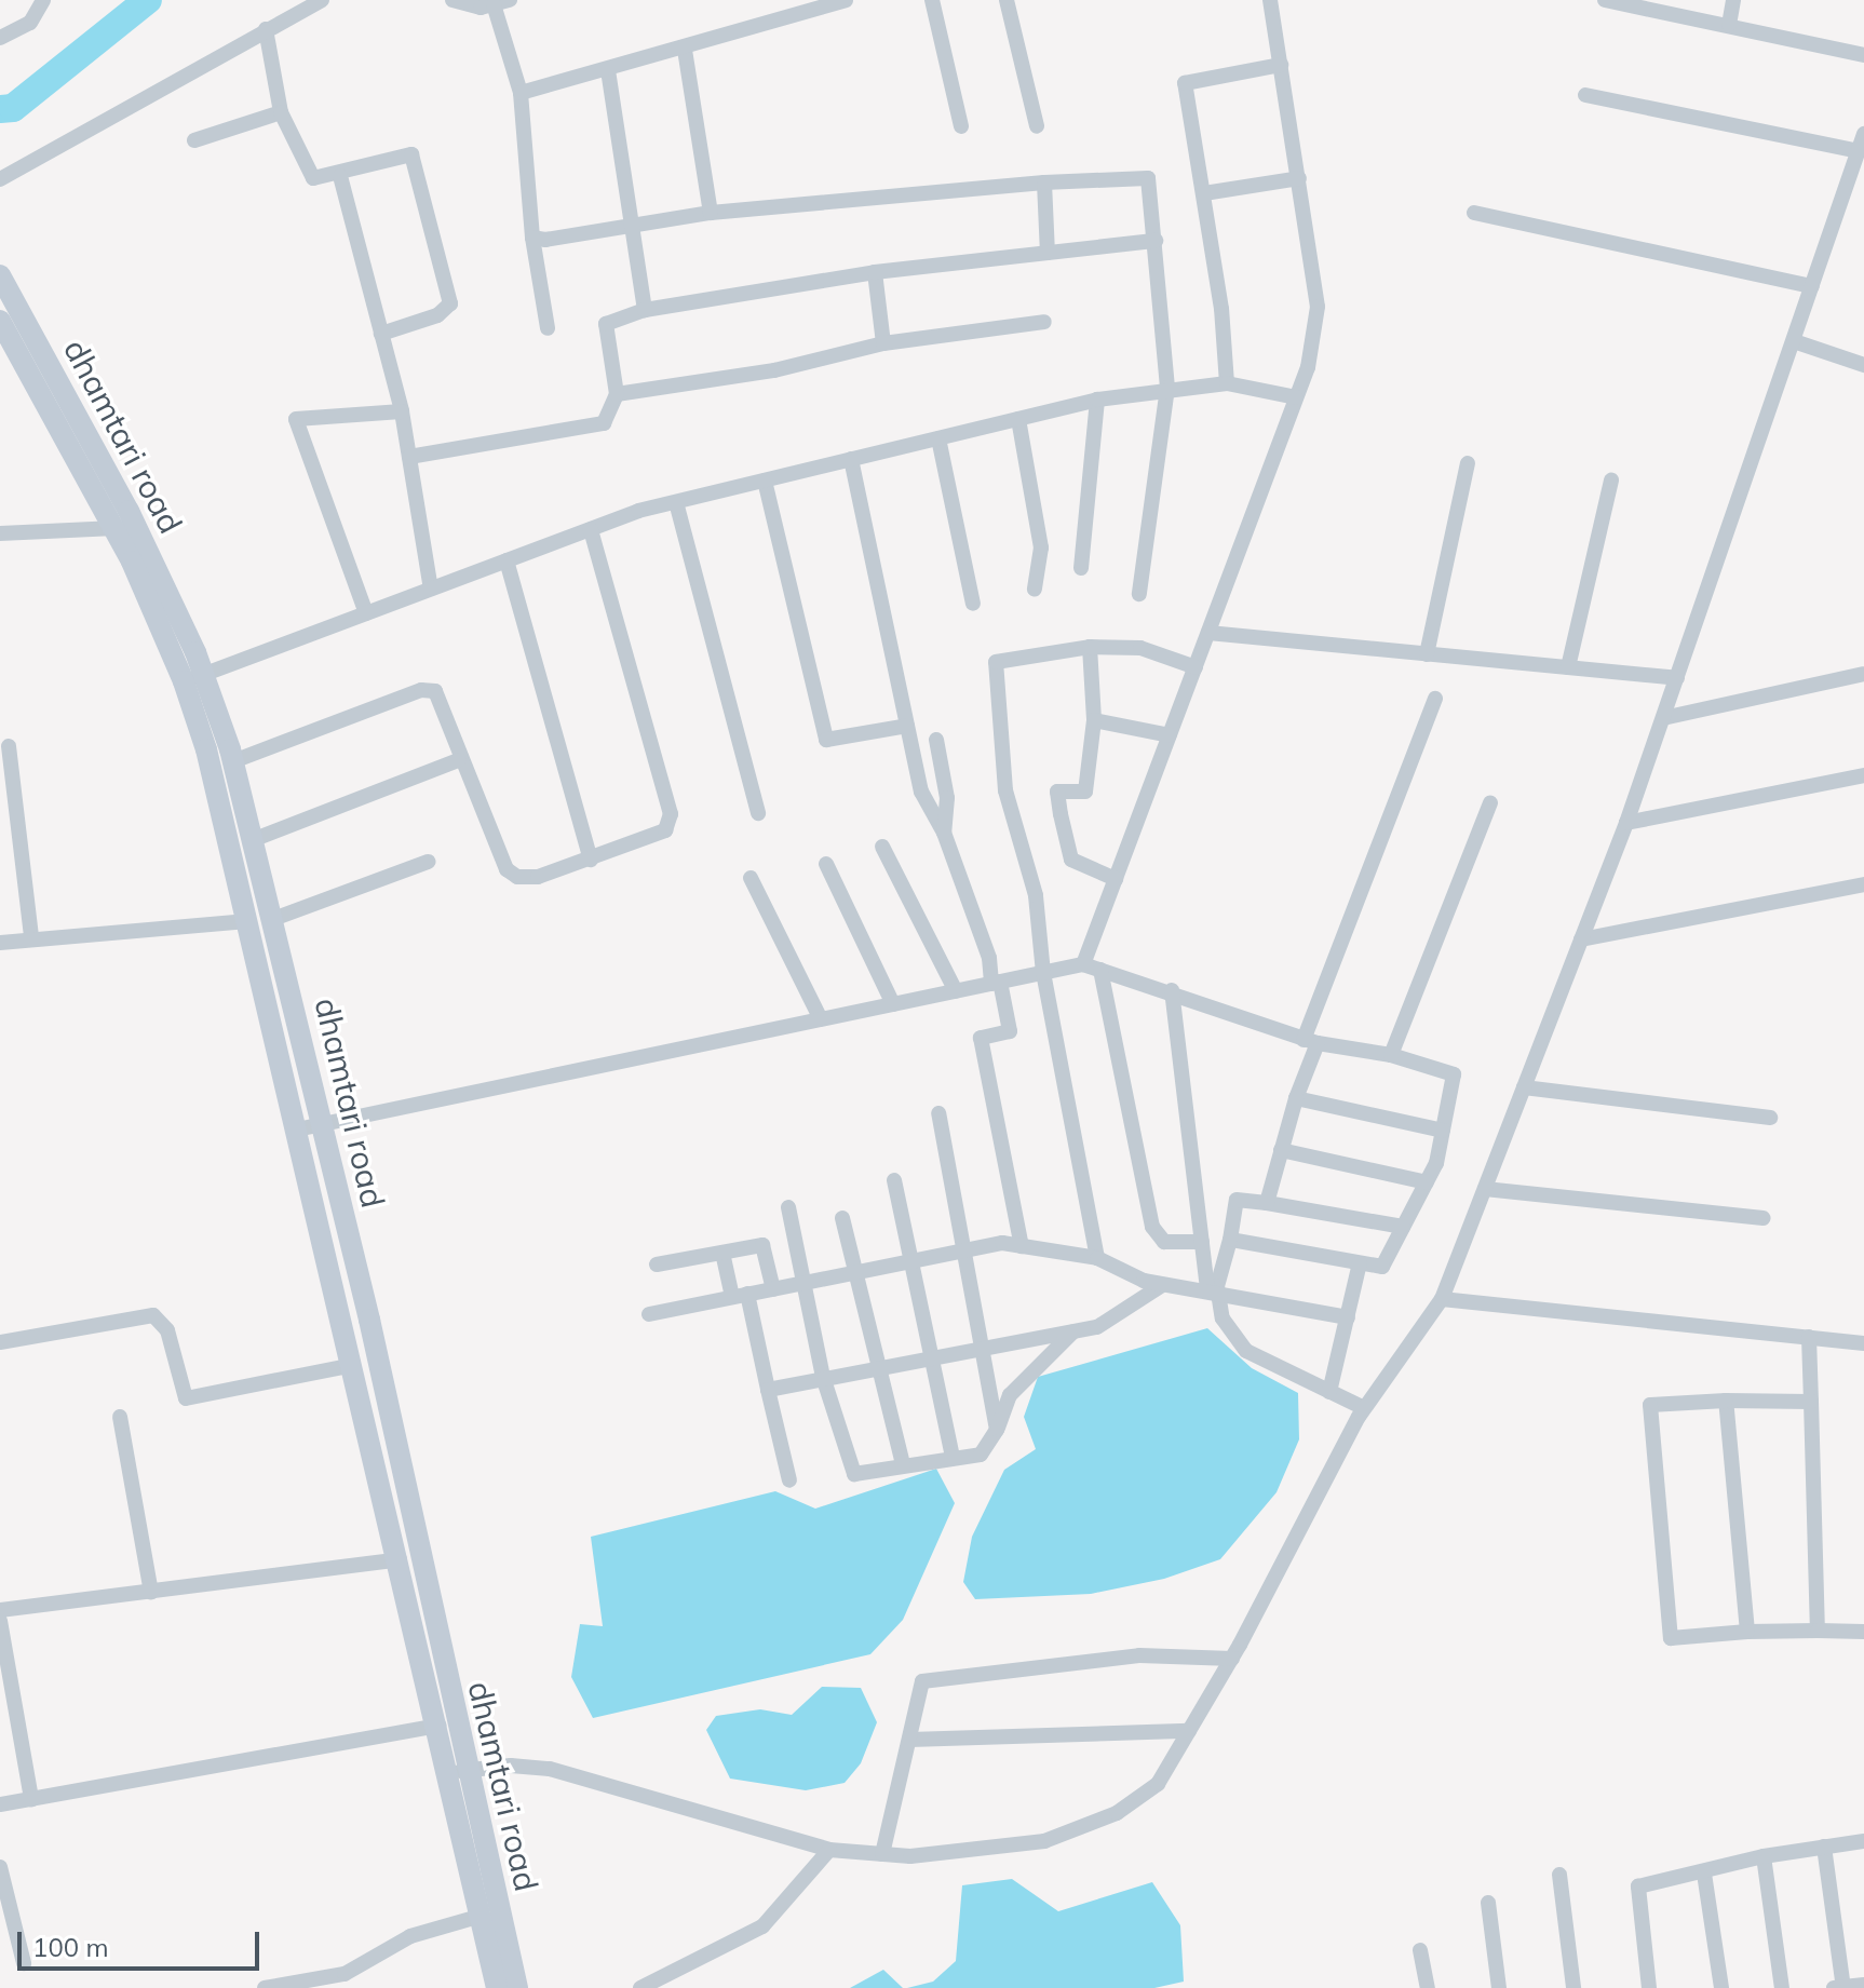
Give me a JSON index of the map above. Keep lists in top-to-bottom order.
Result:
{
  "streets": {
    "main road": ["dhamtari road"]
  },
  "scale_bar": "100 m"
}
